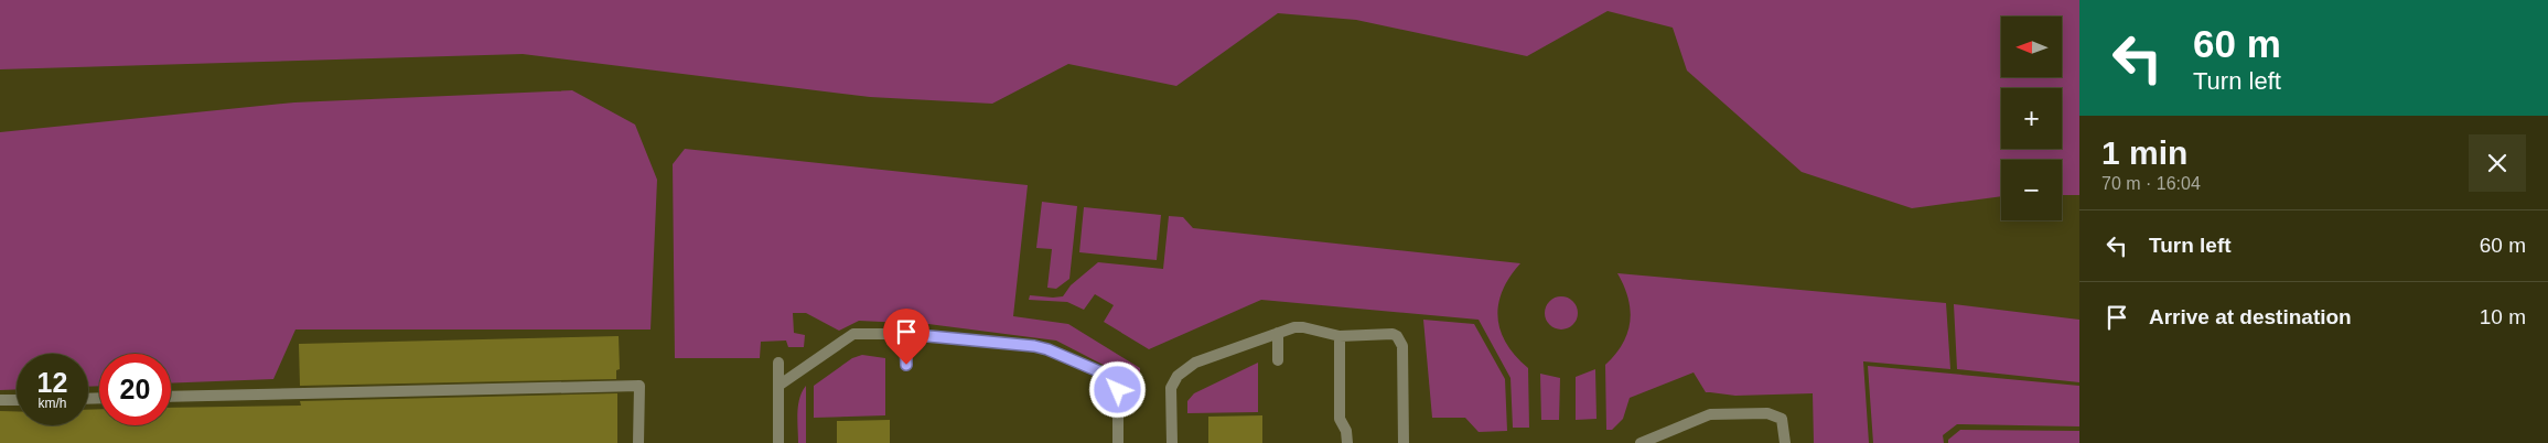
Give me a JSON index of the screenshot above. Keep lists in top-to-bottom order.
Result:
{
  "north": "left",
  "page": {
    "turn": ["60 m", "Turn left"],
    "map_buttons": ["+", "−"],
    "heading": ["1 min", "70 m · 16:04"],
    "list": [
      {
        "name": "Turn left",
        "value": "60 m"
      },
      {
        "name": "Arrive at destination",
        "value": "10 m"
      }
    ],
    "speed": "12 km/h",
    "limit": "20"
  }
}
